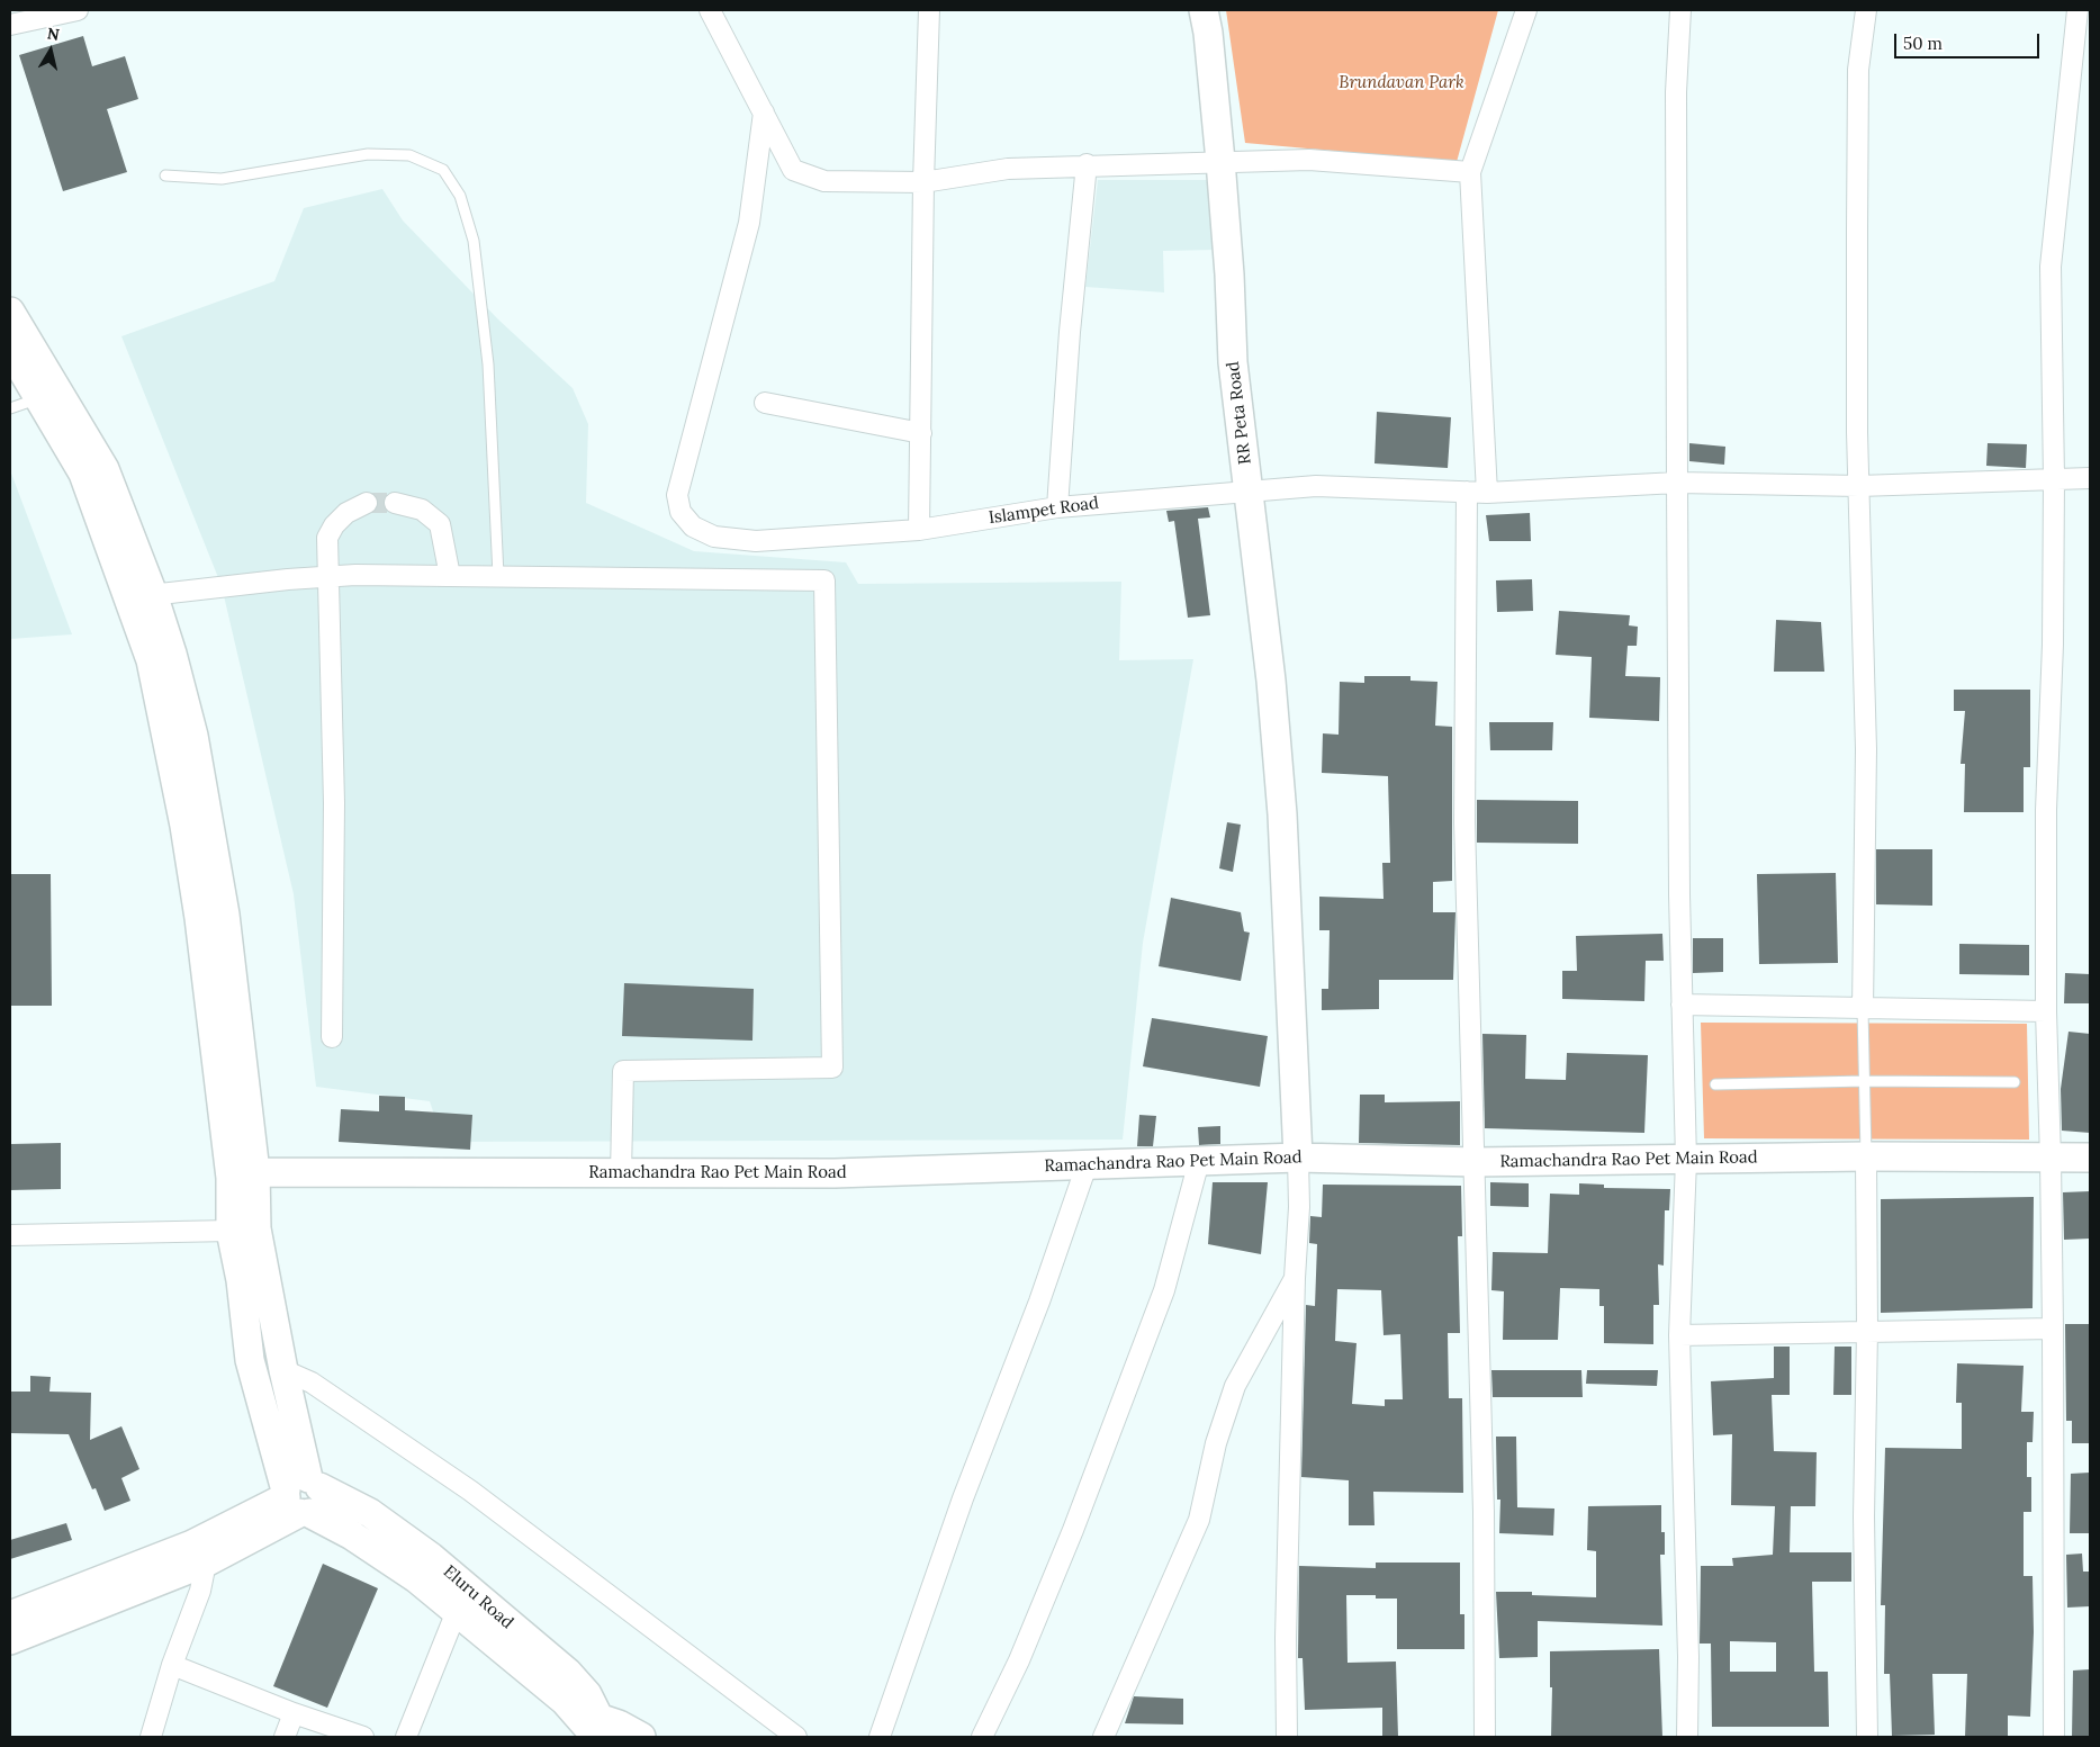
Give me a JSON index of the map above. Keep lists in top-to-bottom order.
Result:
{
  "streets": {
    "main road": ["RR Peta Road", "Ramachandra Rao Pet Main Road", "Eluru Road"],
    "street": ["Islampet Road"]
  },
  "crossings": [
    ["RR Peta Road", "Islampet Road"],
    ["RR Peta Road", "Ramachandra Rao Pet Main Road"]
  ],
  "parks": ["Brundavan Park"],
  "scale_bar": "50 m",
  "north": "top"
}
